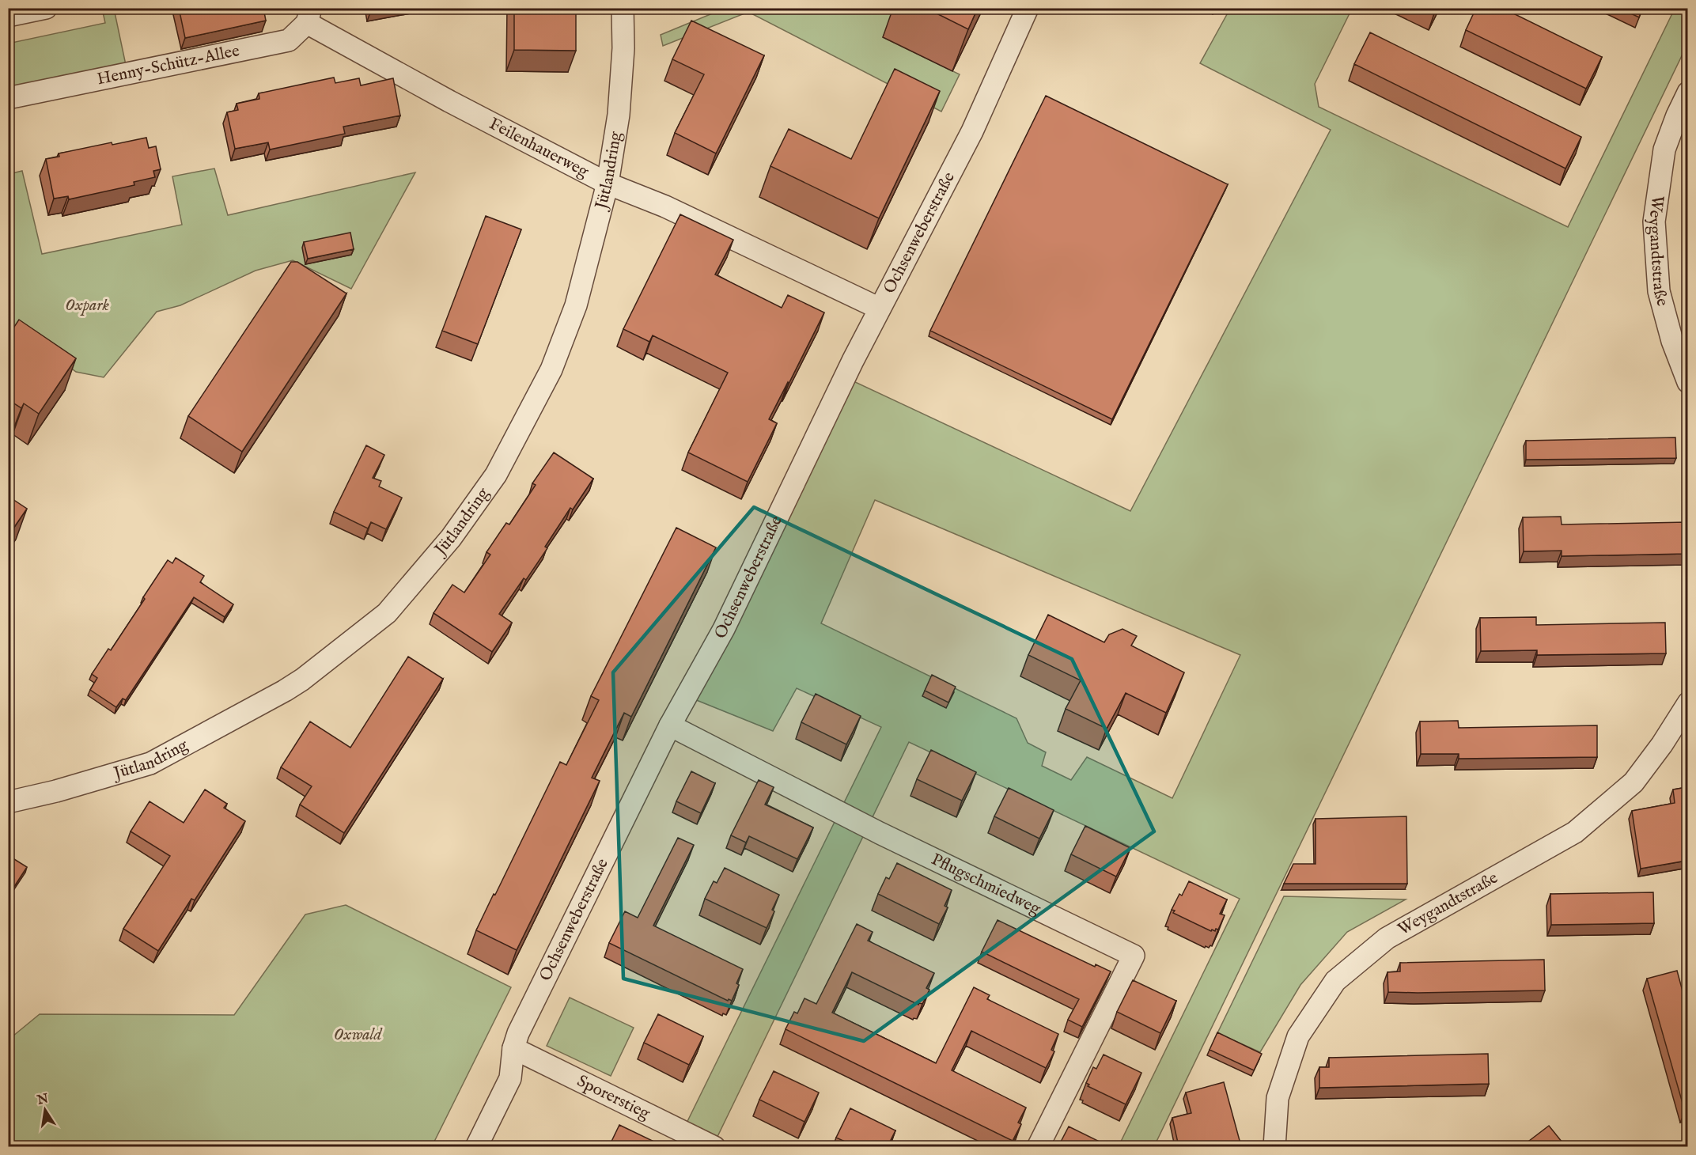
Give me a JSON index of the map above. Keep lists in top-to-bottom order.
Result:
{
  "streets": {
    "street": [
      "Henny-Schütz-Allee",
      "Feilenhauerweg",
      "Jütlandring",
      "Ochsenweberstraße",
      "Weygandtstraße",
      "Pflugschmiedweg",
      "Sporerstieg"
    ]
  },
  "crossings": [
    ["Henny-Schütz-Allee", "Feilenhauerweg"],
    ["Feilenhauerweg", "Jütlandring"],
    ["Feilenhauerweg", "Ochsenweberstraße"],
    ["Ochsenweberstraße", "Pflugschmiedweg"],
    ["Ochsenweberstraße", "Sporerstieg"]
  ],
  "parks": ["Oxpark", "Oxwald"],
  "north": "top"
}
